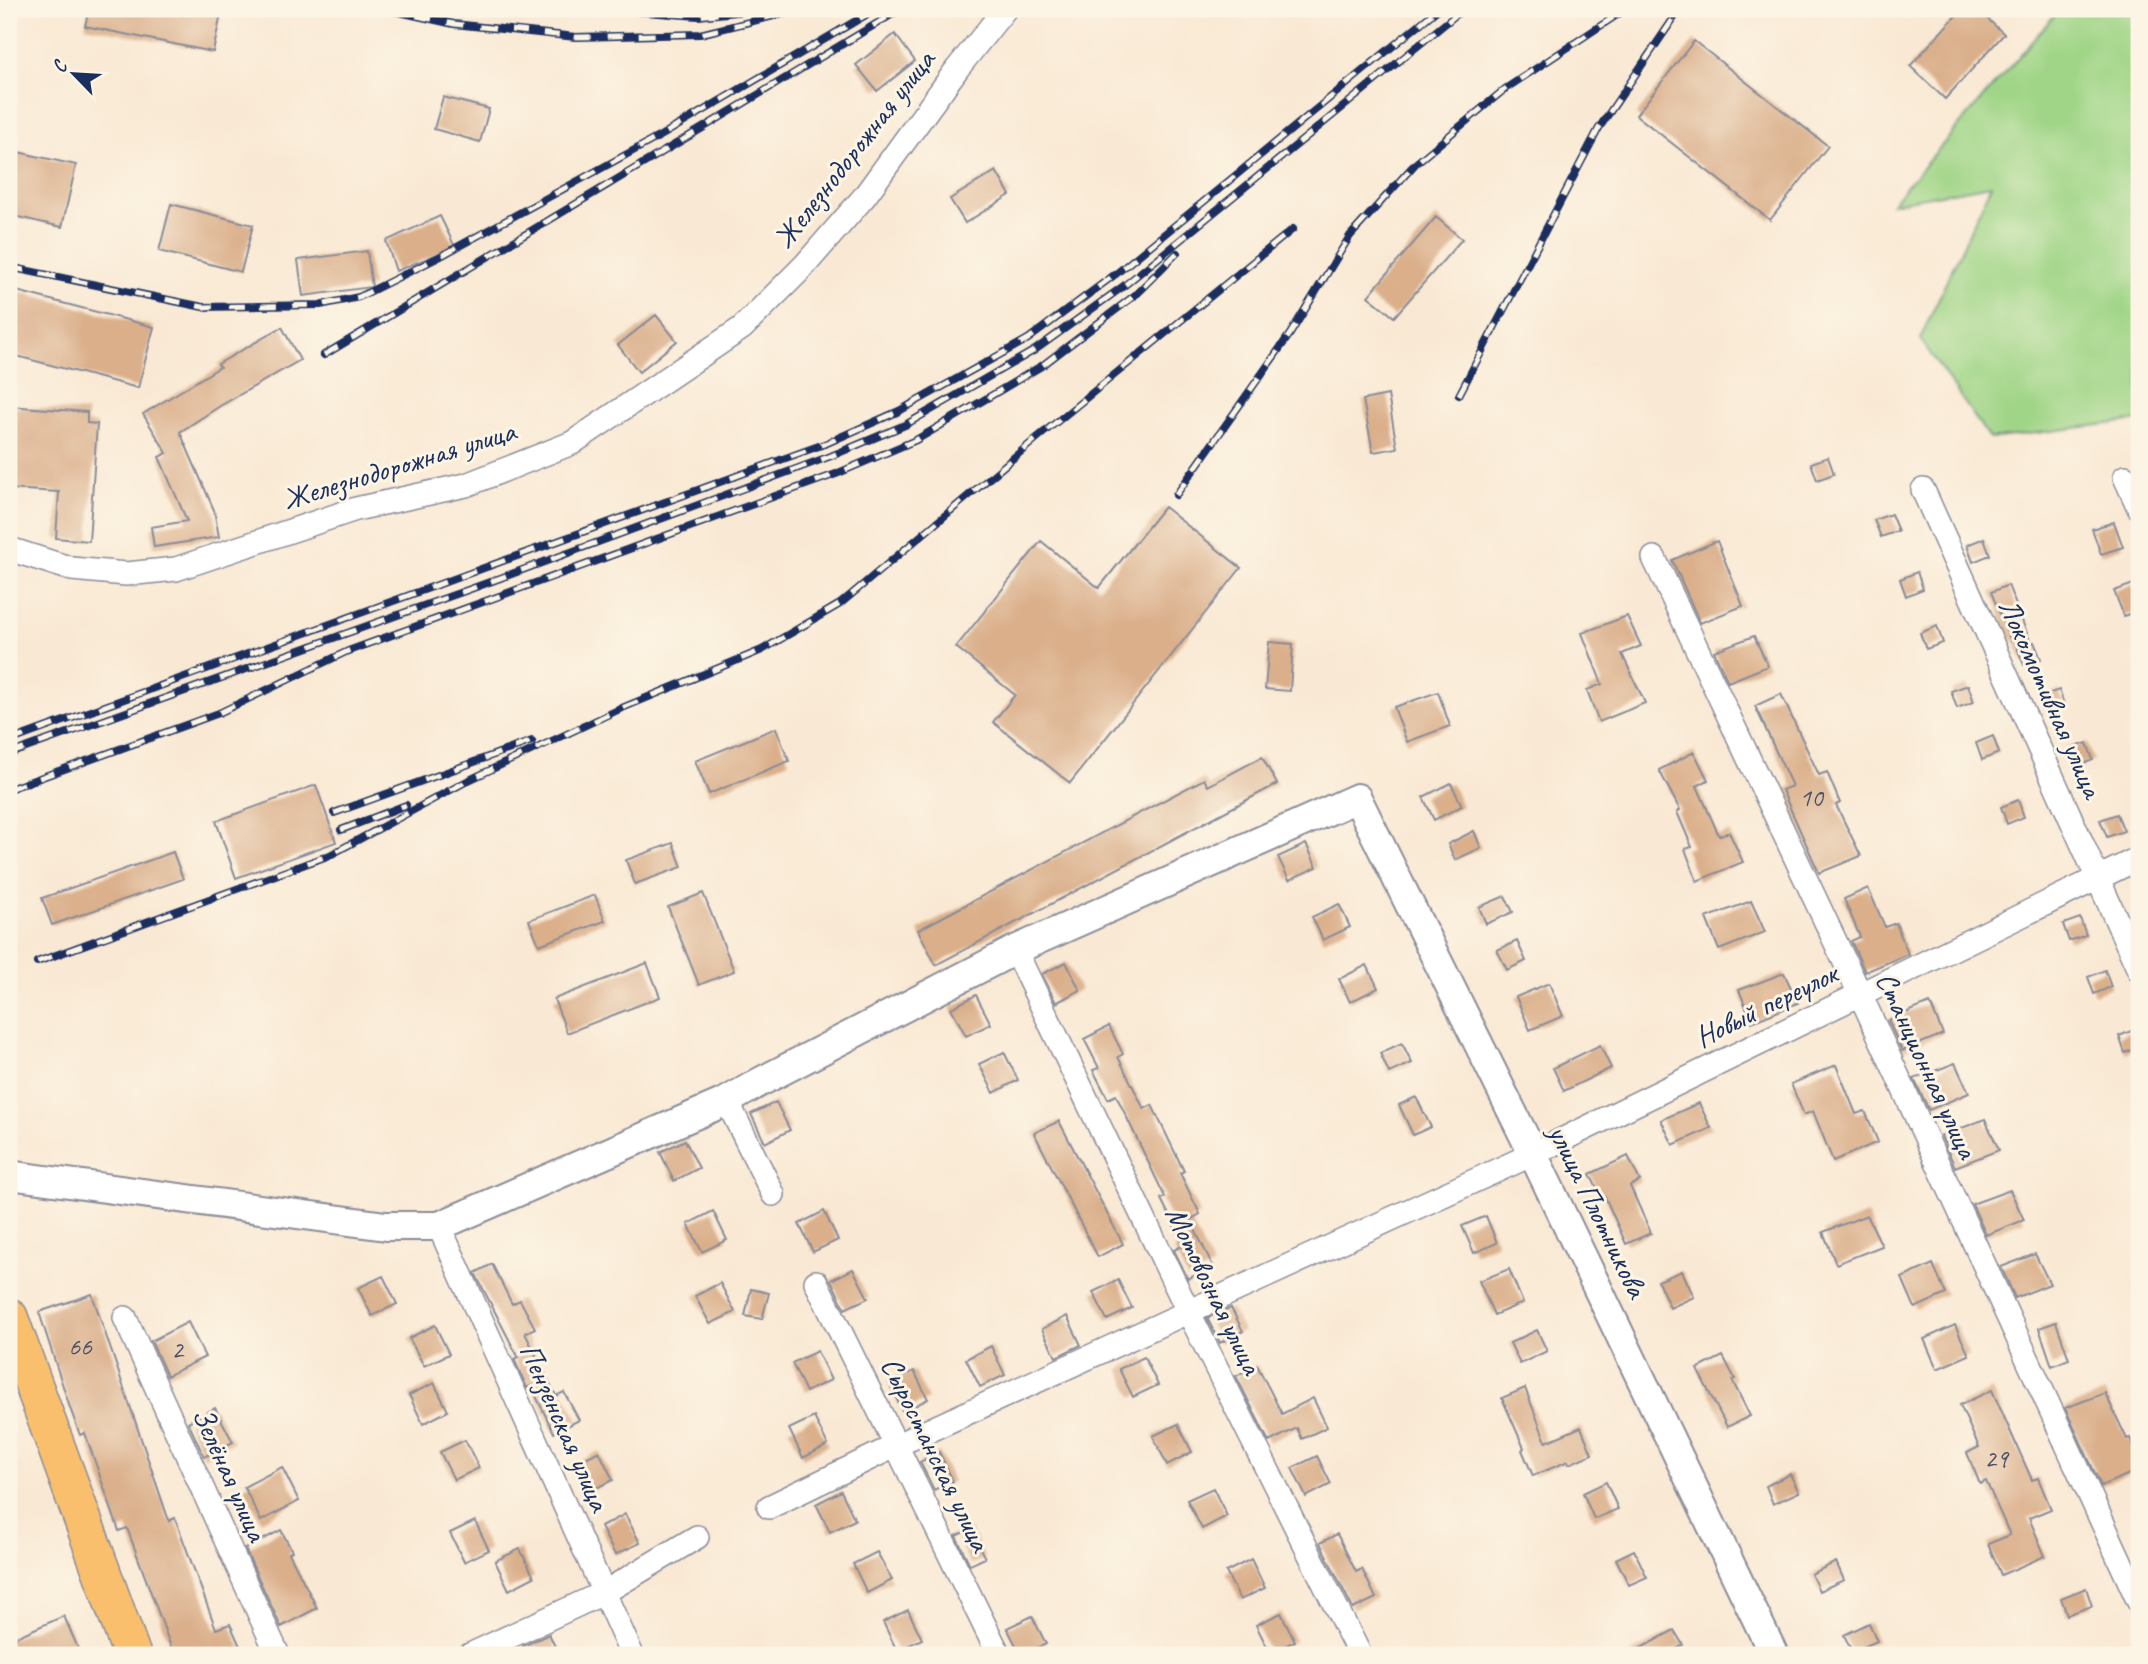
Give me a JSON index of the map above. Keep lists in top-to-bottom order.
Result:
{
  "streets": {
    "street": [
      "Железнодорожная улица",
      "Локомотивная улица",
      "Новый переулок",
      "Станционная улица",
      "улица Плотникова",
      "Мотовозная улица",
      "Пензенская улица",
      "Сыростанская улица",
      "Зелёная улица"
    ]
  },
  "crossings": [
    ["Локомотивная улица", "Новый переулок"],
    ["Новый переулок", "Станционная улица"],
    ["Новый переулок", "улица Плотникова"],
    ["Новый переулок", "Мотовозная улица"],
    ["Новый переулок", "Сыростанская улица"],
    ["улица Плотникова", "Мотовозная улица"]
  ],
  "house_numbers": [
    "10",
    "66",
    "2",
    "29"
  ],
  "north": "top left"
}
